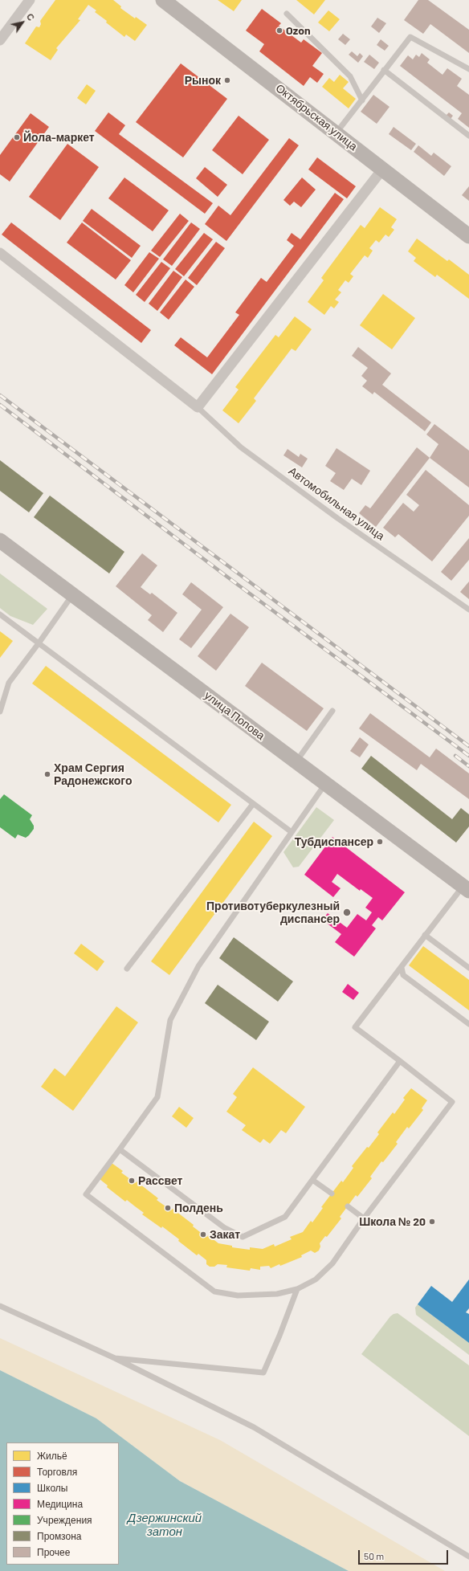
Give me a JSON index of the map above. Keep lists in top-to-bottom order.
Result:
{
  "streets": {
    "street": ["Октябрьская улица", "улица Попова"],
    "lane": ["Автомобильная улица"]
  },
  "water": ["Дзержинский затон"],
  "places": [
    "Ozon",
    "Рынок",
    "Йола-маркет",
    "Храм Сергия Радонежского",
    "Тубдиспансер",
    "Противотуберкулезный диспансер",
    "Рассвет",
    "Полдень",
    "Школа № 20",
    "Закат"
  ],
  "legend": [
    "Жильё",
    "Торговля",
    "Школы",
    "Медицина",
    "Учреждения",
    "Промзона",
    "Прочее"
  ],
  "scale_bar": "50 m",
  "north": "top right"
}
